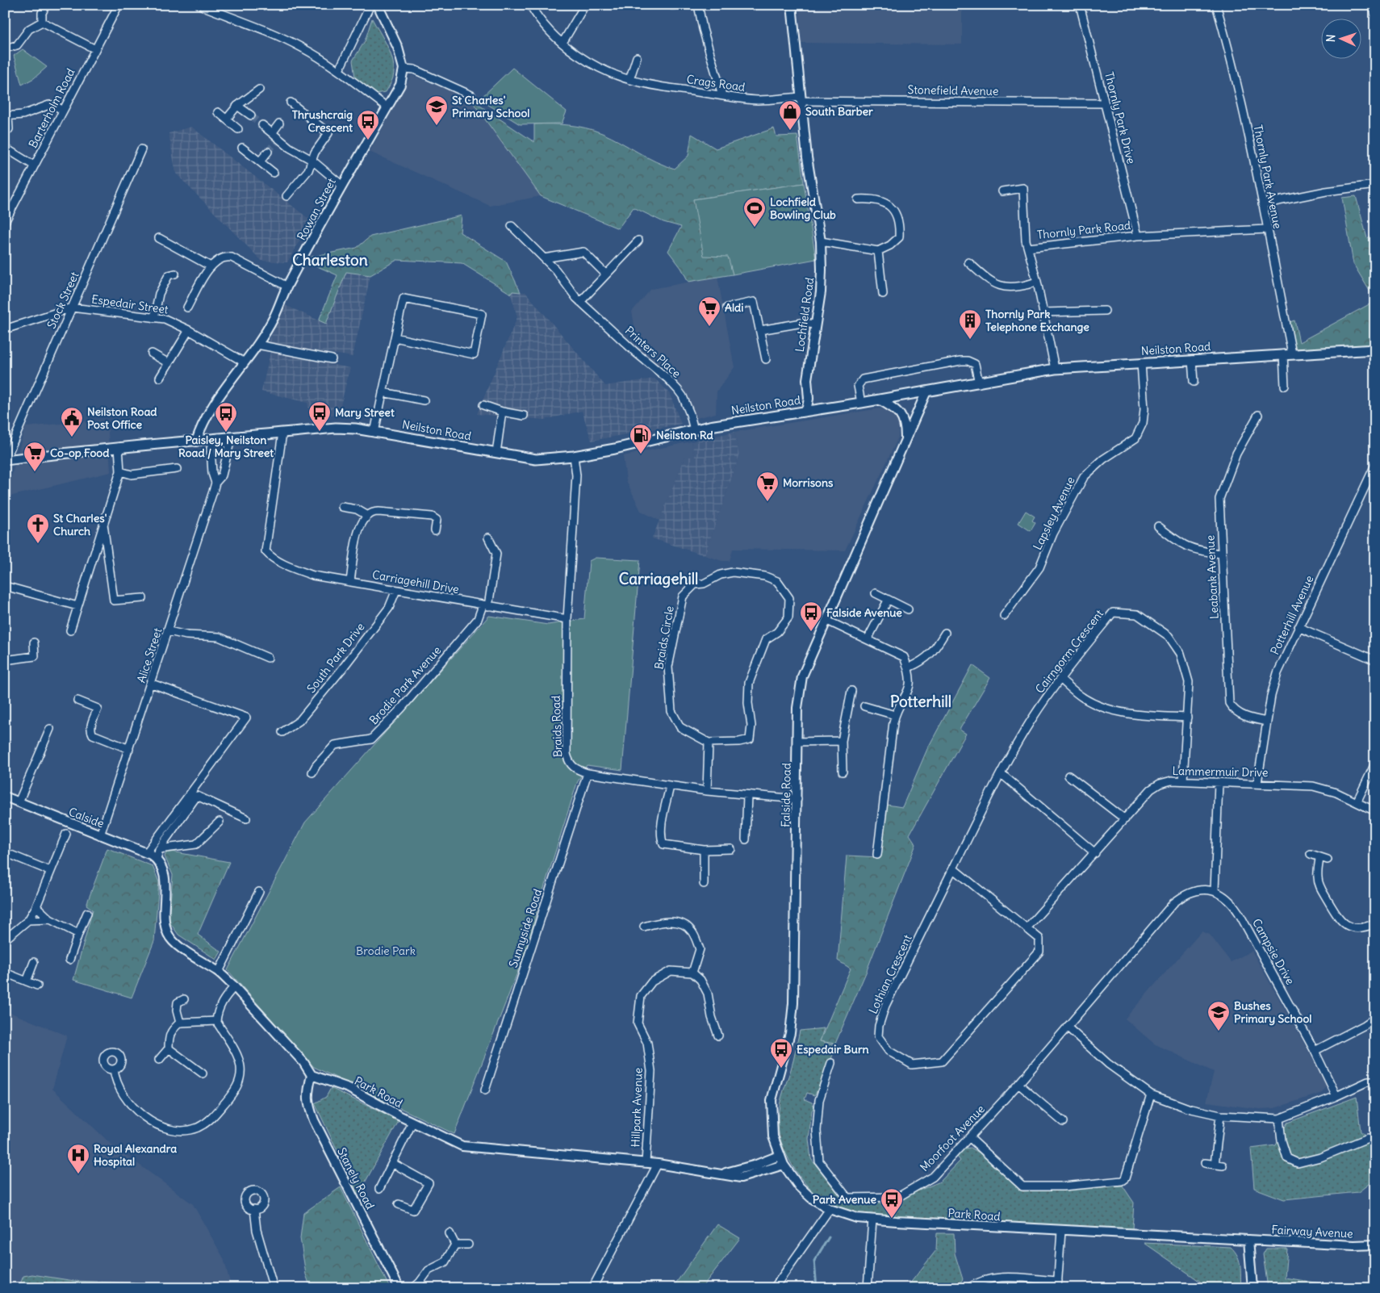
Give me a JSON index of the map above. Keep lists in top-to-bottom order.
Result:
{
  "streets": {
    "main road": ["Neilston Road"],
    "street": [
      "Crags Road",
      "Stonefield Avenue",
      "Barterholm Road",
      "Thornly Park Drive",
      "Thornly Park Avenue",
      "Rowan Street",
      "Thornly Park Road",
      "Stock Street",
      "Espedair Street",
      "Lochfield Road",
      "Printers Place",
      "Lapsley Avenue",
      "Leabank Avenue",
      "Carriagehill Drive",
      "Potterhill Avenue",
      "Braids Circle",
      "Cairngorm Crescent",
      "Alice Street",
      "South Park Drive",
      "Brodie Park Avenue",
      "Braids Road",
      "Lammermuir Drive",
      "Falside Road",
      "Calside",
      "Sunnyside Road",
      "Campsie Drive",
      "Lothian Crescent",
      "Park Road",
      "Hillpark Avenue",
      "Moorfoot Avenue",
      "Stanely Road",
      "Fairway Avenue"
    ]
  },
  "crossings": [
    ["Crags Road", "Stonefield Avenue"],
    ["Crags Road", "Lochfield Road"],
    ["Stonefield Avenue", "Thornly Park Drive"],
    ["Stonefield Avenue", "Lochfield Road"],
    ["Thornly Park Drive", "Thornly Park Road"],
    ["Thornly Park Avenue", "Thornly Park Road"],
    ["Thornly Park Avenue", "Neilston Road"],
    ["Rowan Street", "Espedair Street"],
    ["Rowan Street", "Neilston Road"],
    ["Thornly Park Road", "Neilston Road"],
    ["Stock Street", "Espedair Street"],
    ["Stock Street", "Neilston Road"],
    ["Lochfield Road", "Neilston Road"],
    ["Neilston Road", "Printers Place"],
    ["Neilston Road", "Lapsley Avenue"],
    ["Neilston Road", "Carriagehill Drive"],
    ["Neilston Road", "Alice Street"],
    ["Neilston Road", "Braids Road"],
    ["Neilston Road", "Falside Road"],
    ["Leabank Avenue", "Potterhill Avenue"],
    ["Carriagehill Drive", "South Park Drive"],
    ["Carriagehill Drive", "Brodie Park Avenue"],
    ["Carriagehill Drive", "Braids Road"],
    ["Potterhill Avenue", "Lammermuir Drive"],
    ["Cairngorm Crescent", "Lammermuir Drive"],
    ["Cairngorm Crescent", "Lothian Crescent"],
    ["Alice Street", "Calside"],
    ["Braids Road", "Falside Road"],
    ["Braids Road", "Sunnyside Road"],
    ["Lammermuir Drive", "Lothian Crescent"],
    ["Falside Road", "Park Road"],
    ["Campsie Drive", "Moorfoot Avenue"],
    ["Park Road", "Hillpark Avenue"],
    ["Park Road", "Stanely Road"],
    ["Park Road", "Fairway Avenue"]
  ],
  "districts": ["Charleston", "Carriagehill", "Potterhill"],
  "parks": ["Brodie Park"],
  "places": {
    "school or university": ["St Charles' Primary School", "Bushes Primary School"],
    "shop": ["South Barber"],
    "bus stop": [
      "Thrushcraig Crescent",
      "Mary Street",
      "Paisley, Neilston Road / Mary Street",
      "Falside Avenue",
      "Espedair Burn",
      "Park Avenue"
    ],
    "sports": ["Lochfield Bowling Club"],
    "supermarket": ["Aldi", "Co-op Food", "Morrisons"],
    "building": ["Thornly Park Telephone Exchange"],
    "public building": ["Neilston Road Post Office"],
    "fuel station": ["Neilston Rd"],
    "church": ["St Charles' Church"],
    "hospital": ["Royal Alexandra Hospital"]
  },
  "north": "left"
}
